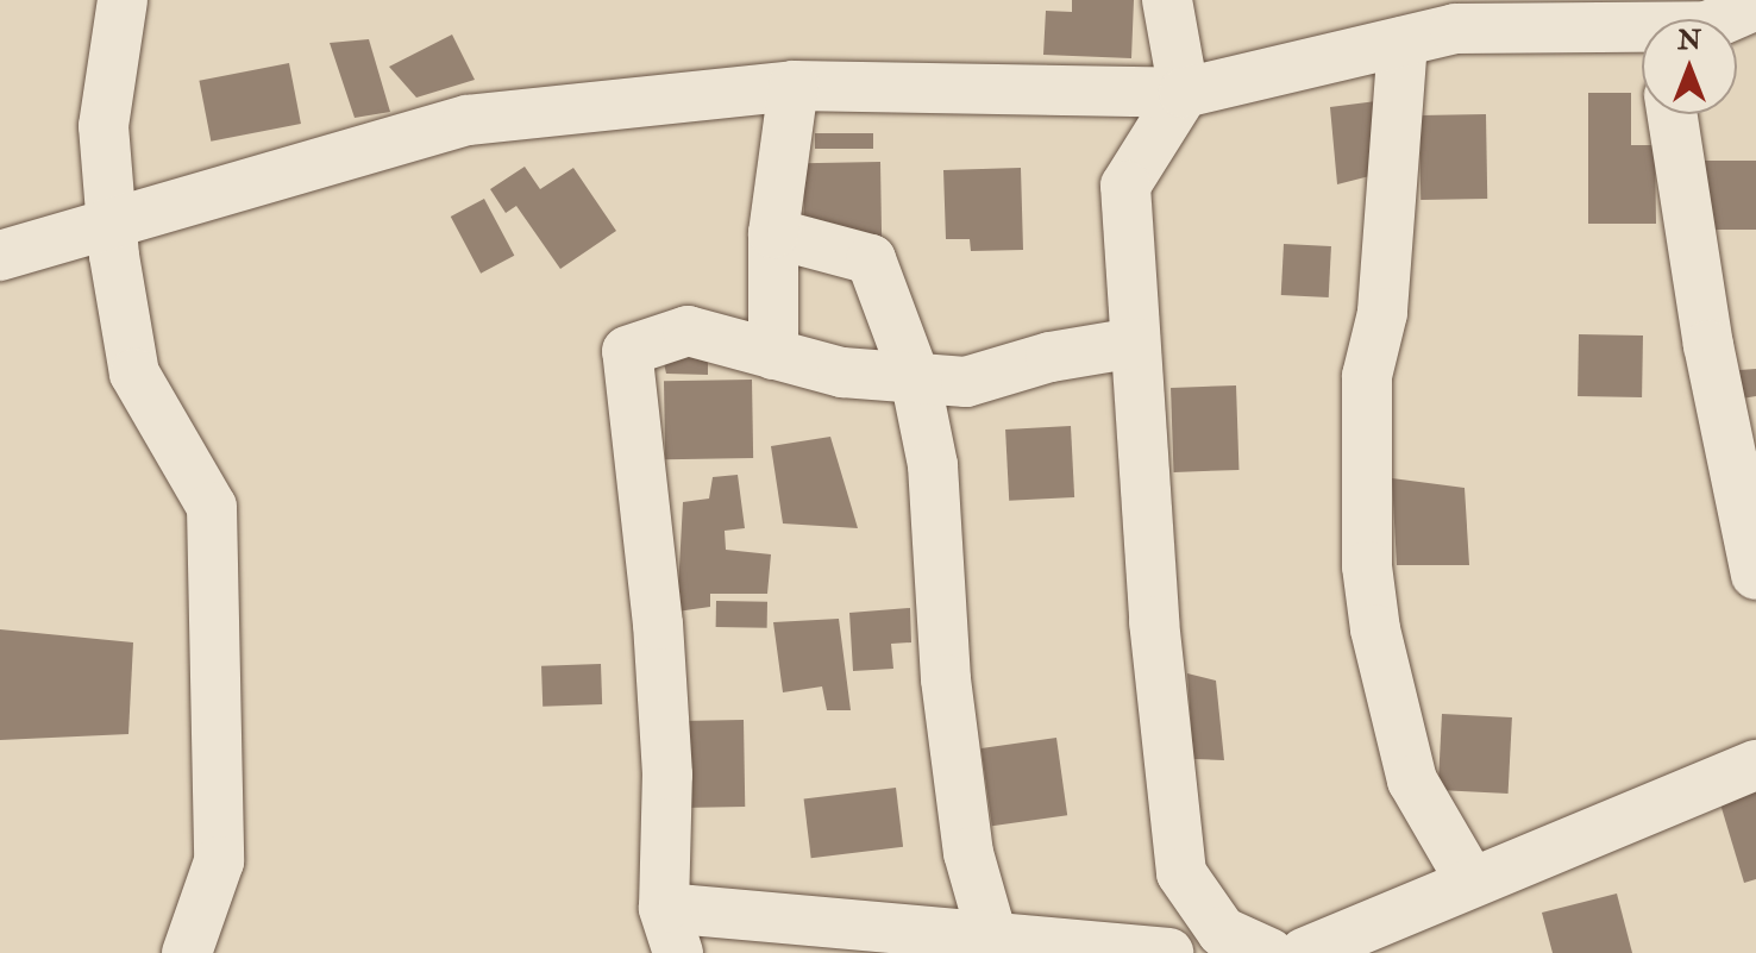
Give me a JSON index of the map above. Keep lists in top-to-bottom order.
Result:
{
  "north": "top"
}
